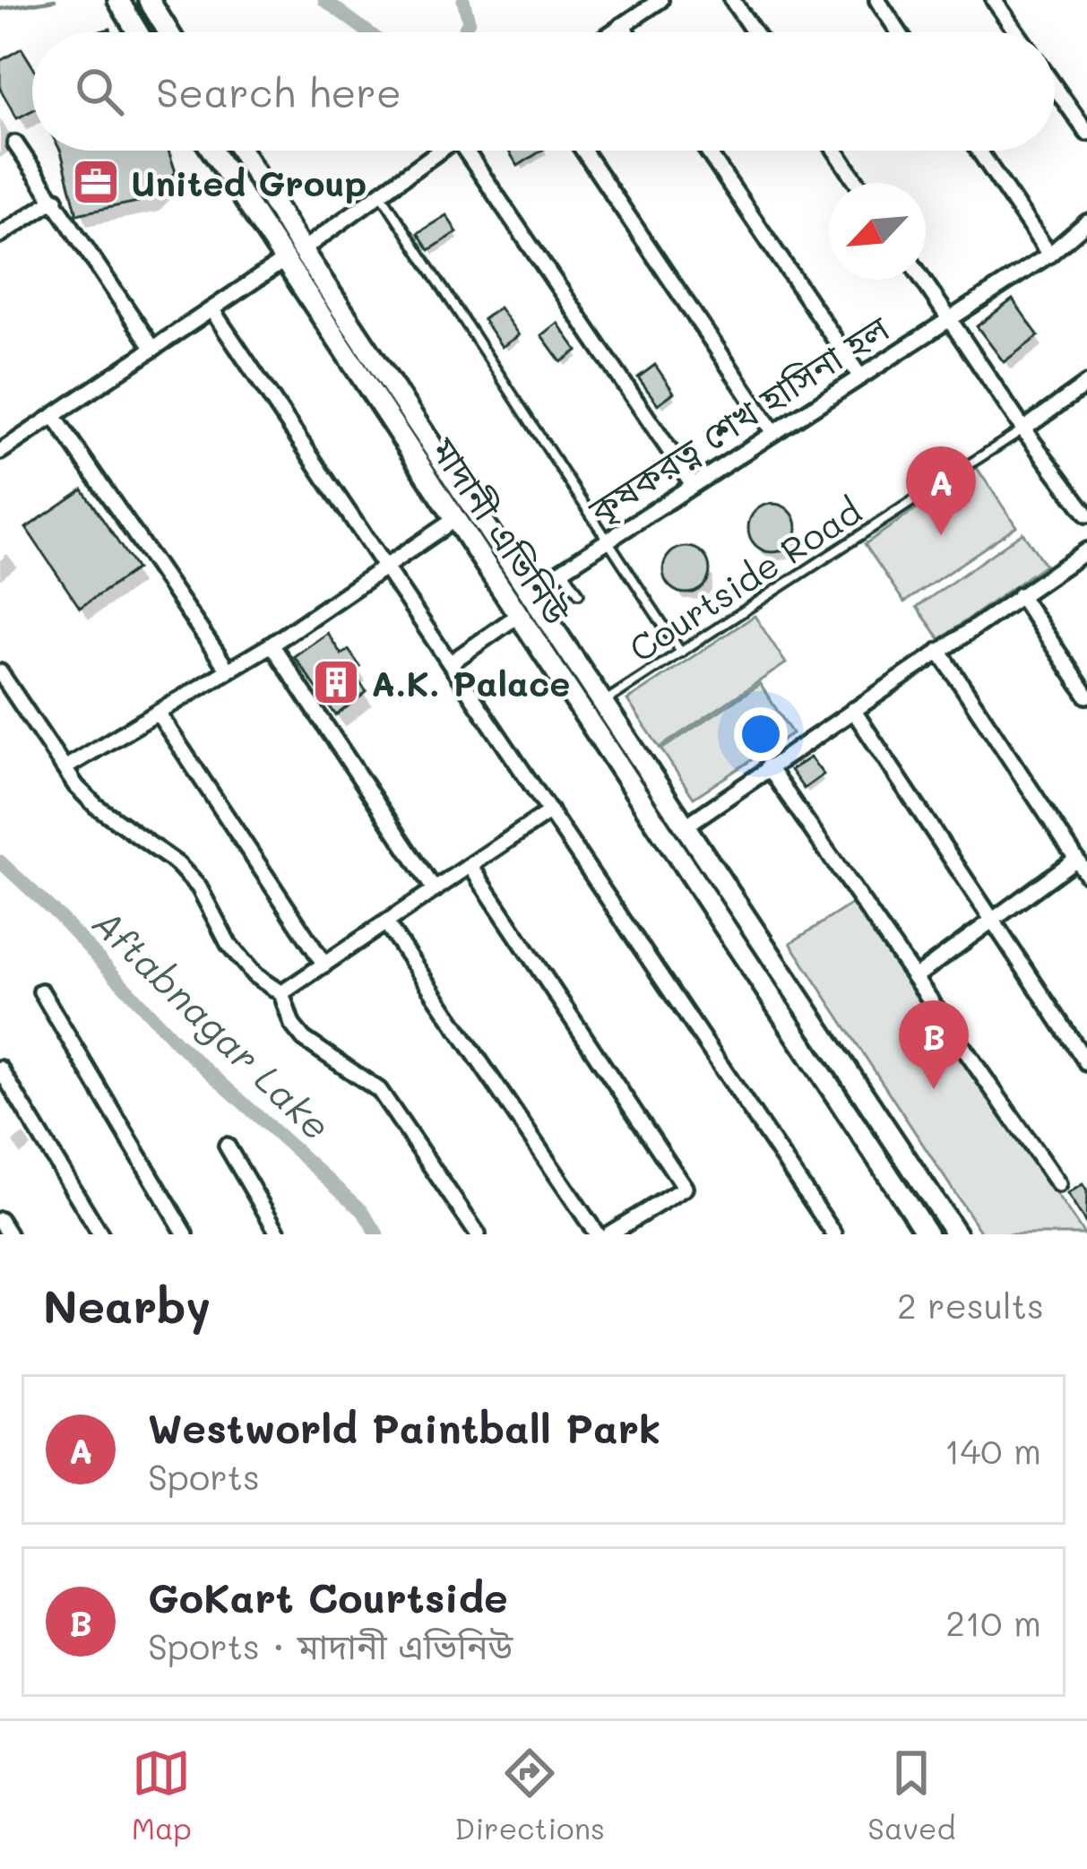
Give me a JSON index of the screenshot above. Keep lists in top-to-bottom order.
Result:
{
  "streets": {
    "main road": ["মাদানী এভিনিউ"],
    "street": ["কৃষকরত্ন শেখ হাসিনা হল"],
    "lane": ["Courtside Road"]
  },
  "crossings": [
    ["কৃষকরত্ন শেখ হাসিনা হল", "মাদানী এভিনিউ"],
    ["মাদানী এভিনিউ", "Courtside Road"]
  ],
  "water": ["Aftabnagar Lake"],
  "places": {
    "office": ["United Group"],
    "building": ["A.K. Palace"]
  },
  "north": "bottom left",
  "page": {
    "search": "Search here",
    "pins": ["A", "B"],
    "heading": ["Nearby", "2 results"],
    "list": [
      {
        "mark": "A",
        "name": "Westworld Paintball Park",
        "note": "Sports",
        "value": "140 m"
      },
      {
        "mark": "B",
        "name": "GoKart Courtside",
        "note": "Sports · মাদানী এভিনিউ",
        "value": "210 m"
      }
    ],
    "nav": ["Map", "Directions", "Saved"]
  }
}
